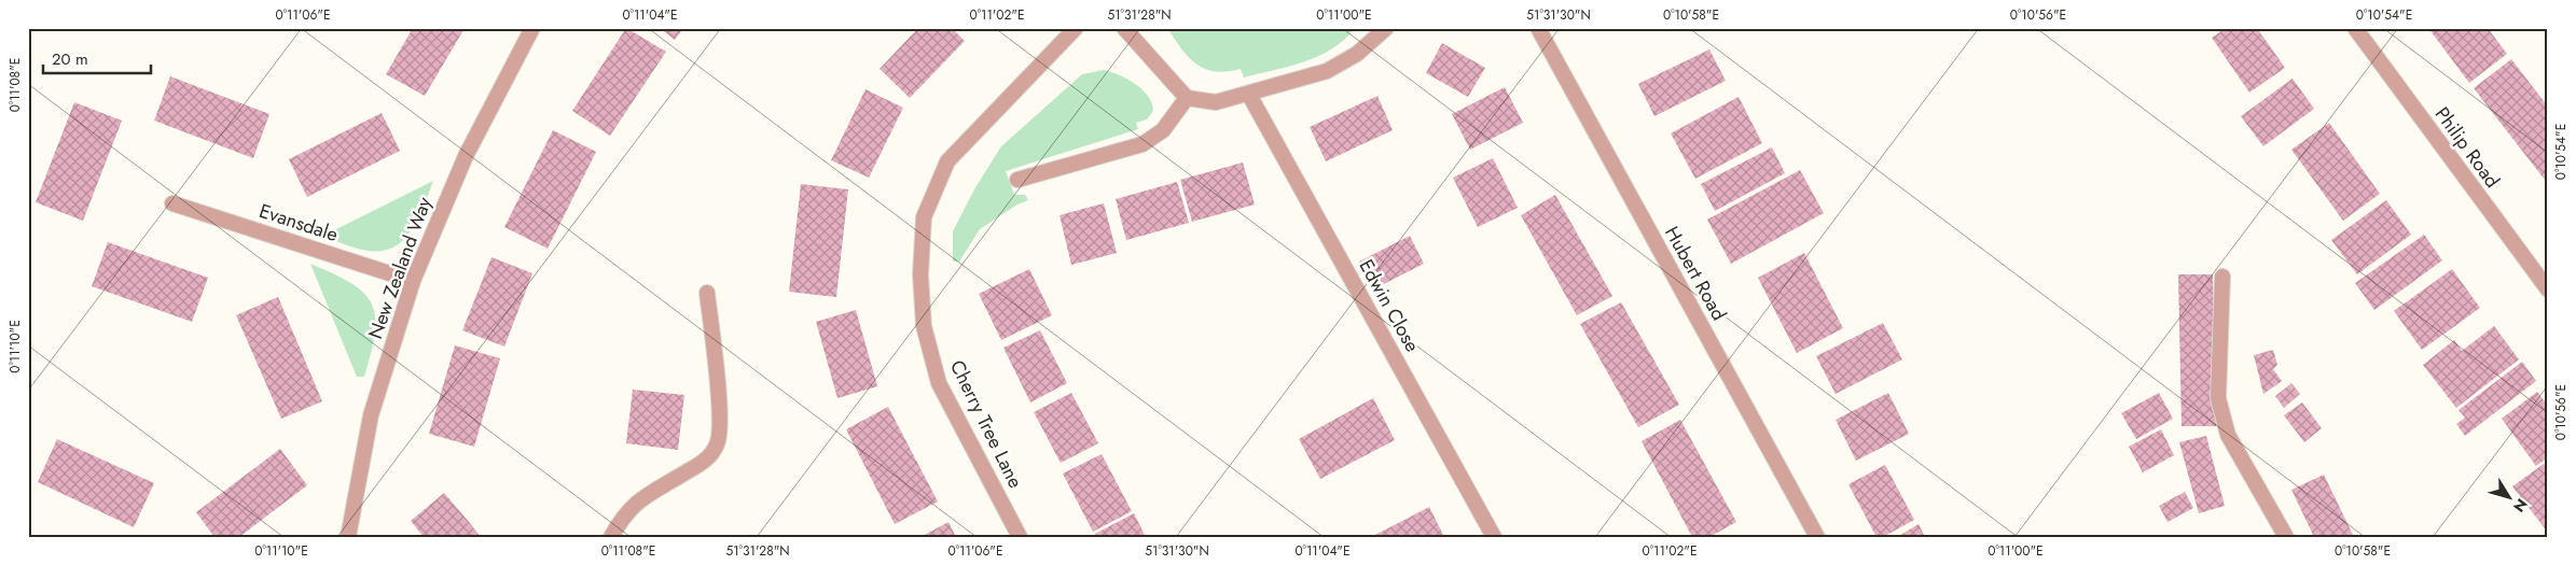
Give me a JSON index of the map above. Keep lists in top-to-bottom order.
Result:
{
  "streets": {
    "street": [
      "Philip Road",
      "Evansdale",
      "New Zealand Way",
      "Hubert Road",
      "Edwin Close",
      "Cherry Tree Lane"
    ]
  },
  "crossings": [
    ["Evansdale", "New Zealand Way"]
  ],
  "scale_bar": "20 m",
  "north": "bottom right",
  "coordinates": [
    "0°11'06\"E",
    "0°11'04\"E",
    "0°11'02\"E",
    "51°31'28\"N",
    "0°11'00\"E",
    "51°31'30\"N",
    "0°10'58\"E",
    "0°10'56\"E",
    "0°10'54\"E",
    "0°11'08\"E",
    "0°11'10\"E"
  ]
}
